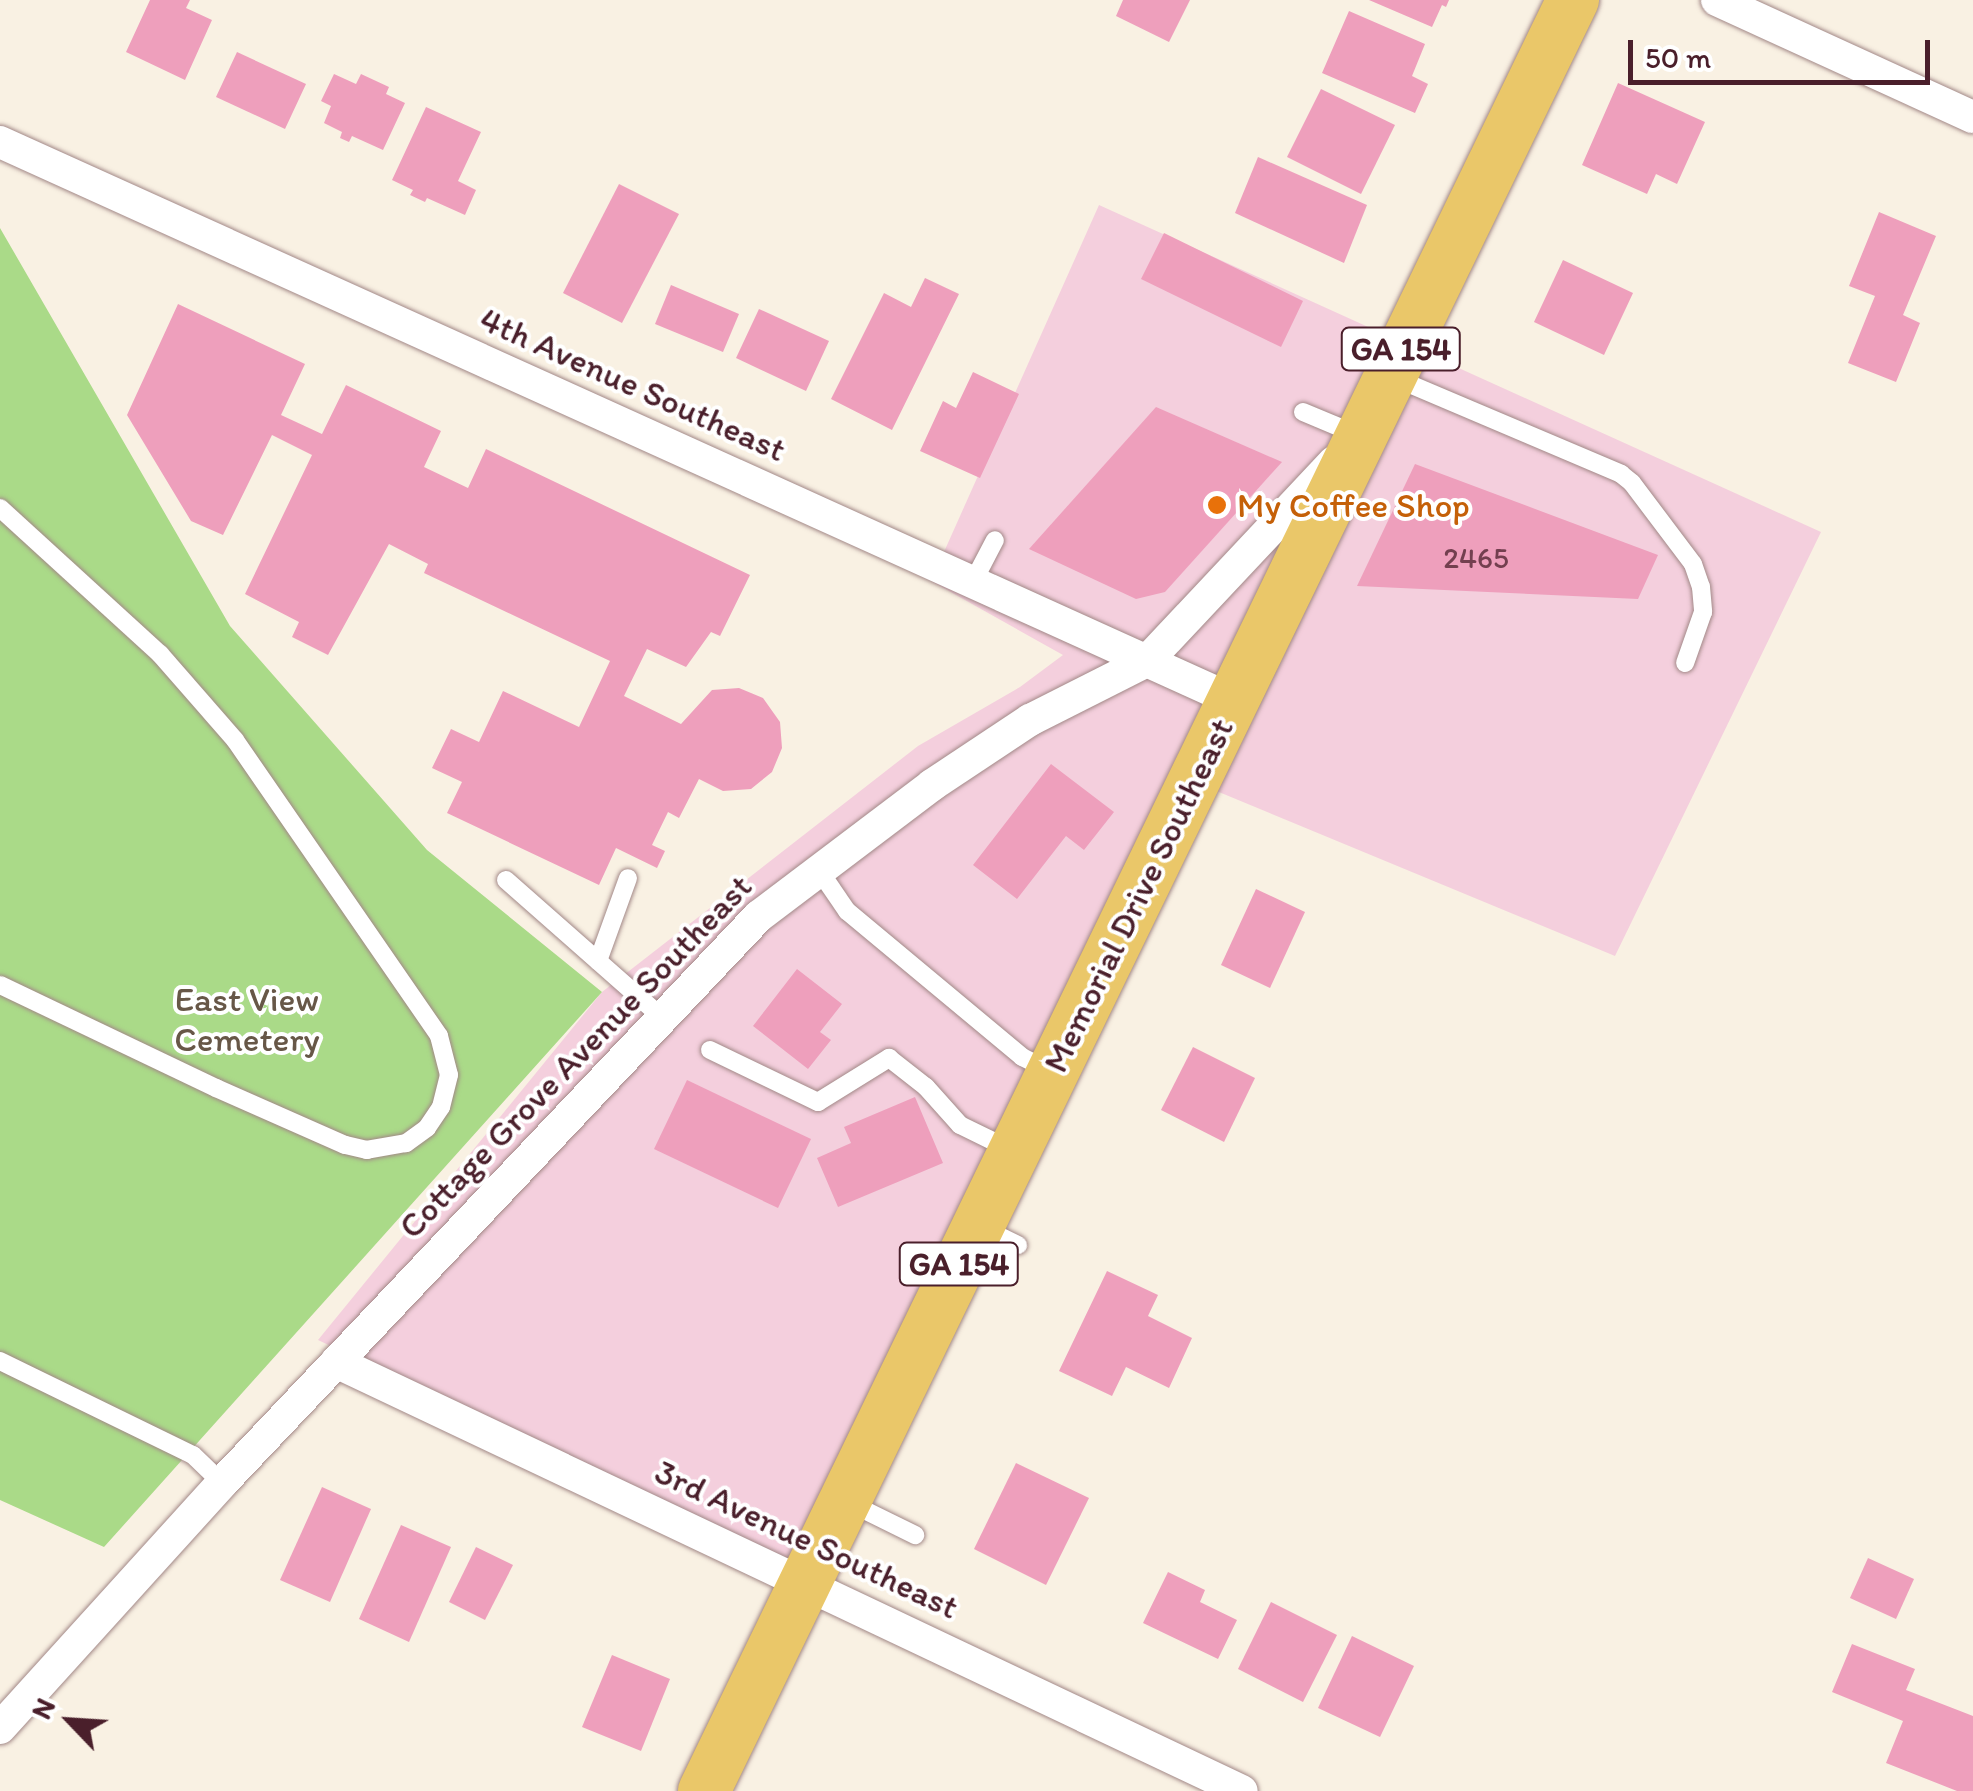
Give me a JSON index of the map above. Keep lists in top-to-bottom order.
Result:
{
  "streets": {
    "main road": ["GA 154", "Memorial Drive Southeast"],
    "street": ["4th Avenue Southeast", "Cottage Grove Avenue Southeast", "3rd Avenue Southeast"]
  },
  "crossings": [
    ["4th Avenue Southeast", "Memorial Drive Southeast"],
    ["4th Avenue Southeast", "Cottage Grove Avenue Southeast"],
    ["Memorial Drive Southeast", "Cottage Grove Avenue Southeast"],
    ["Memorial Drive Southeast", "3rd Avenue Southeast"],
    ["Cottage Grove Avenue Southeast", "3rd Avenue Southeast"]
  ],
  "parks": ["East View Cemetery"],
  "places": ["My Coffee Shop"],
  "house_numbers": ["2465"],
  "scale_bar": "50 m",
  "north": "top left"
}
